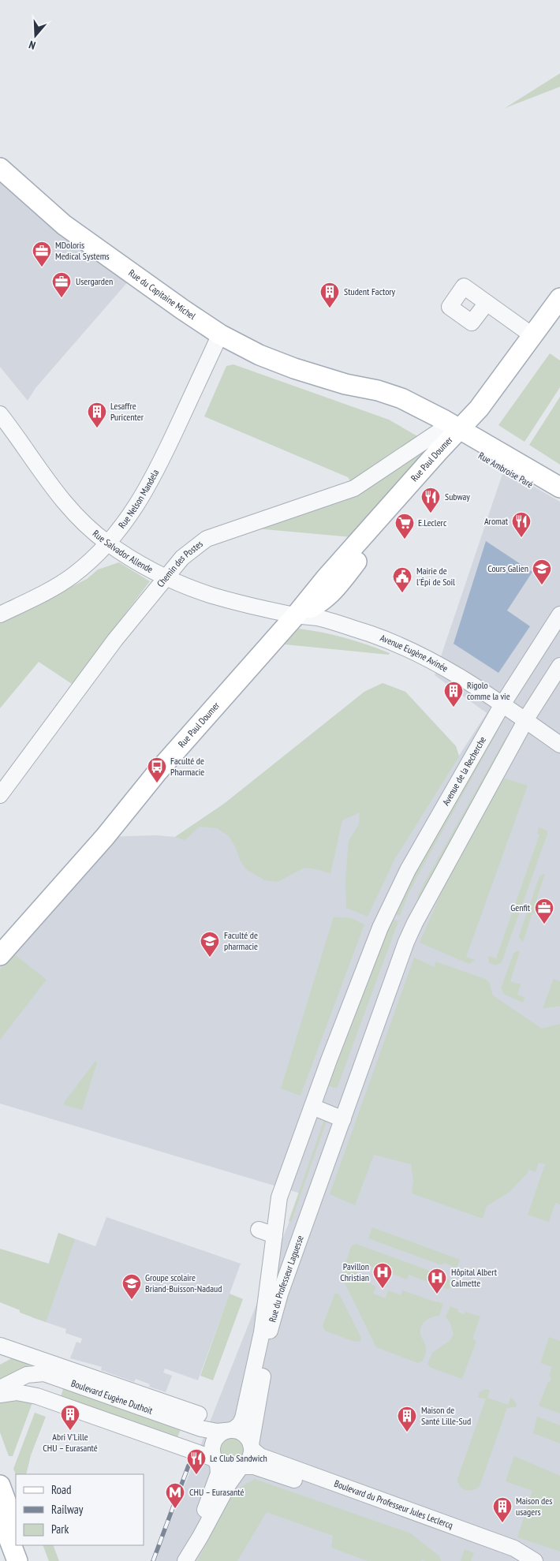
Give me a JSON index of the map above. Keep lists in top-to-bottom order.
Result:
{
  "streets": {
    "main road": ["Rue du Capitaine Michel", "Rue Paul Doumer", "Rue Ambroise Paré"],
    "street": [
      "Rue Nelson Mandela",
      "Rue Salvador Allende",
      "Chemin des Postes",
      "Avenue Eugène Avinée",
      "Avenue de la Recherche",
      "Rue du Professeur Laguesse",
      "Boulevard Eugène Duthoit",
      "Boulevard du Professeur Jules Leclercq"
    ]
  },
  "crossings": [
    ["Rue du Capitaine Michel", "Rue Paul Doumer"],
    ["Rue du Capitaine Michel", "Rue Ambroise Paré"],
    ["Rue du Capitaine Michel", "Rue Nelson Mandela"],
    ["Rue du Capitaine Michel", "Chemin des Postes"],
    ["Rue Paul Doumer", "Rue Ambroise Paré"],
    ["Rue Paul Doumer", "Rue Salvador Allende"],
    ["Rue Paul Doumer", "Chemin des Postes"],
    ["Rue Paul Doumer", "Avenue Eugène Avinée"],
    ["Rue Ambroise Paré", "Chemin des Postes"],
    ["Rue Nelson Mandela", "Rue Salvador Allende"],
    ["Rue Salvador Allende", "Chemin des Postes"],
    ["Rue Salvador Allende", "Avenue Eugène Avinée"],
    ["Avenue Eugène Avinée", "Avenue de la Recherche"],
    ["Avenue Eugène Avinée", "Rue du Professeur Laguesse"],
    ["Avenue de la Recherche", "Rue du Professeur Laguesse"],
    ["Rue du Professeur Laguesse", "Boulevard Eugène Duthoit"],
    ["Rue du Professeur Laguesse", "Boulevard du Professeur Jules Leclercq"],
    ["Boulevard Eugène Duthoit", "Boulevard du Professeur Jules Leclercq"]
  ],
  "places": {
    "office": ["MDoloris Medical Systems", "Usergarden", "Genfit"],
    "building": [
      "Student Factory",
      "Lesaffre Puricenter",
      "Rigolo comme la vie",
      "Abri V'Lille CHU – Eurasanté",
      "Maison de Santé Lille-Sud",
      "Maison des usagers"
    ],
    "restaurant": ["Subway", "Aromat", "Le Club Sandwich"],
    "supermarket": ["E.Leclerc"],
    "school or university": ["Cours Galien", "Faculté de pharmacie", "Groupe scolaire Briand-Buisson-Nadaud"],
    "public building": ["Mairie de l'Épi de Soil"],
    "bus stop": ["Faculté de Pharmacie"],
    "hospital": ["Pavillon Christian", "Hôpital Albert Calmette"],
    "metro station": ["CHU – Eurasanté"]
  },
  "legend": ["Road", "Railway", "Park"],
  "north": "bottom"
}
